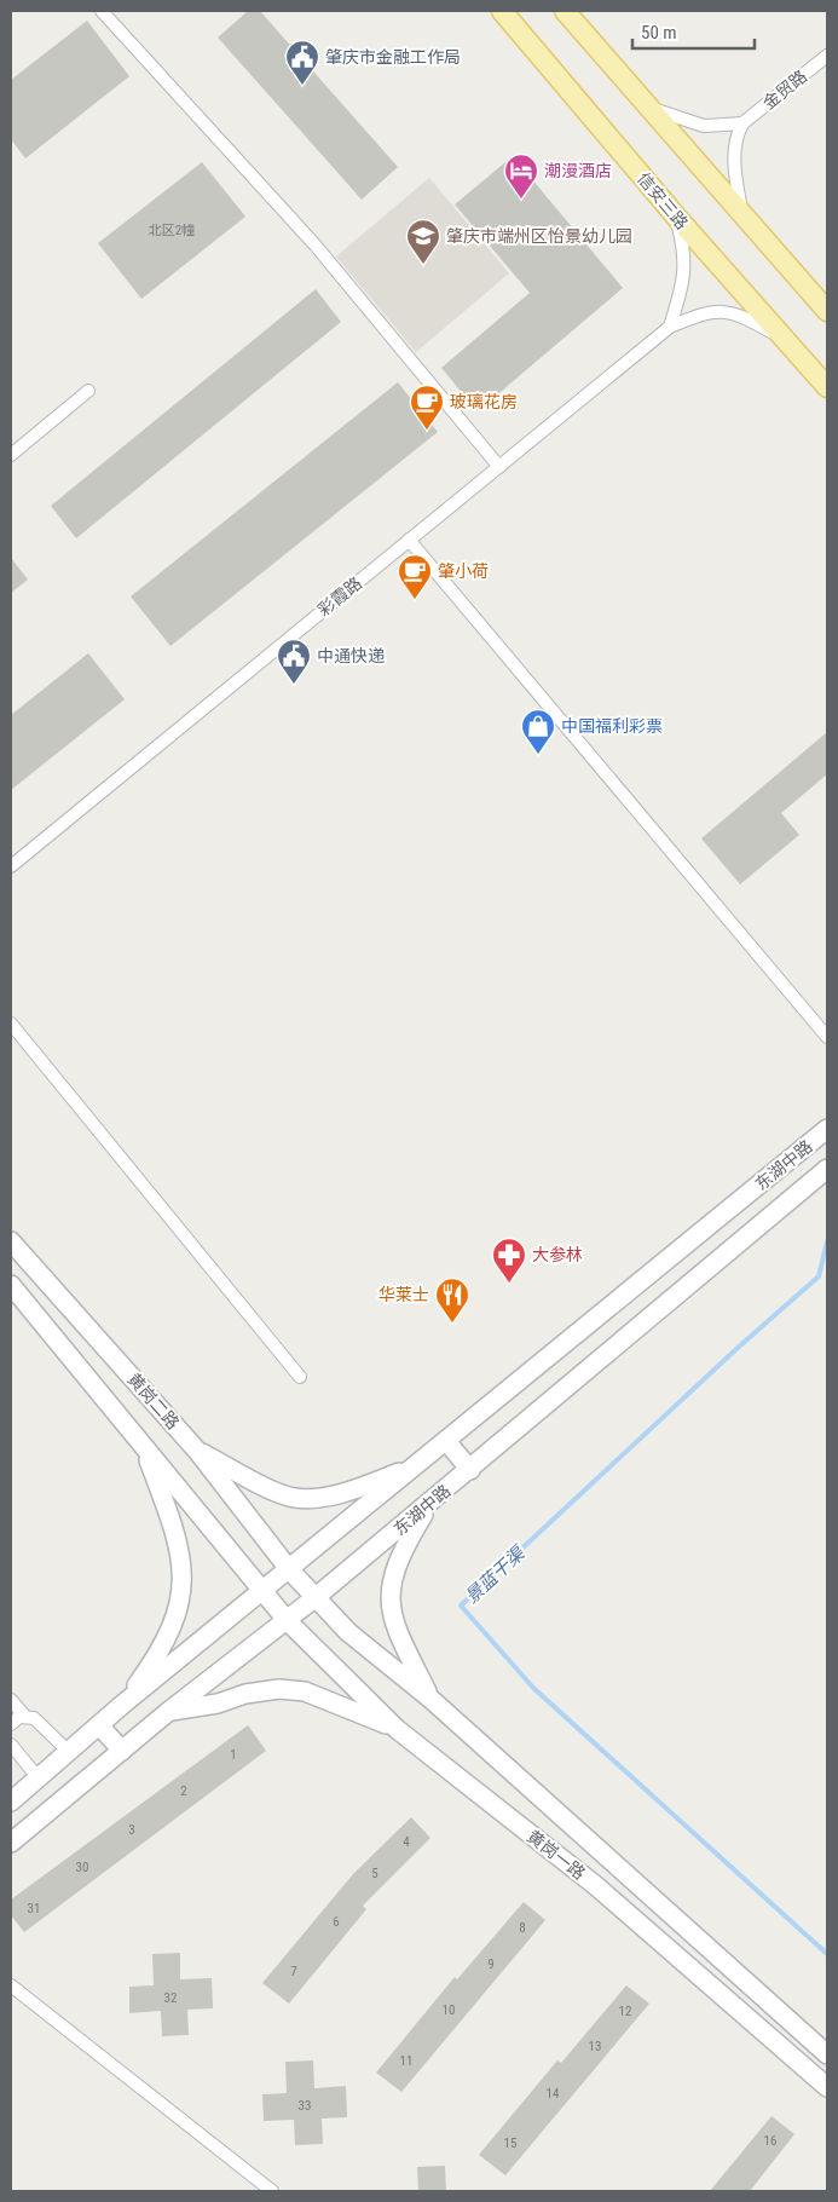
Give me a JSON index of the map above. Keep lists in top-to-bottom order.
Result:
{
  "streets": {
    "main road": [
      "信安三路",
      "东湖中路",
      "黄岗二路",
      "黄岗一路"
    ],
    "street": ["金贸路", "彩霞路"]
  },
  "crossings": [
    ["信安三路", "彩霞路"],
    ["东湖中路", "黄岗二路"],
    ["东湖中路", "黄岗一路"],
    ["黄岗二路", "黄岗一路"]
  ],
  "water": ["景蓝干渠"],
  "places": {
    "public building": ["肇庆市金融工作局", "中通快递"],
    "hotel": ["潮漫酒店"],
    "school or university": ["肇庆市端州区怡景幼儿园"],
    "cafe": ["玻璃花房", "肇小荷"],
    "shop": ["中国福利彩票"],
    "pharmacy": ["大参林"],
    "restaurant": ["华莱士"]
  },
  "house_numbers": [
    "北区2幢",
    "1",
    "2",
    "3",
    "4",
    "30",
    "5",
    "31",
    "6",
    "8",
    "9",
    "7",
    "32",
    "10",
    "12",
    "13",
    "11",
    "14",
    "33",
    "16",
    "15"
  ],
  "scale_bar": "50 m"
}
